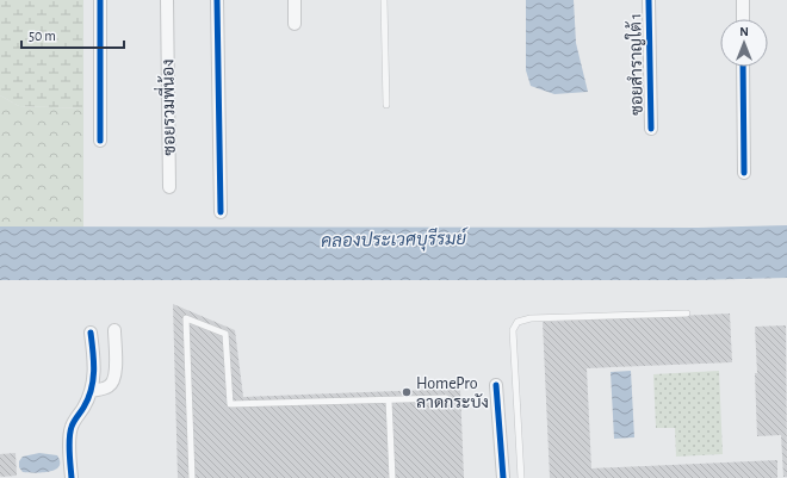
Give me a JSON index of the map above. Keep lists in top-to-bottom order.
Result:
{
  "streets": {
    "street": ["ซอยสำราญใต้ 1", "ซอยรวมพี่น้อง"]
  },
  "water": ["คลองประเวศบุรีรมย์"],
  "places": ["HomePro ลาดกระบัง"],
  "scale_bar": "50 m",
  "north": "top"
}
